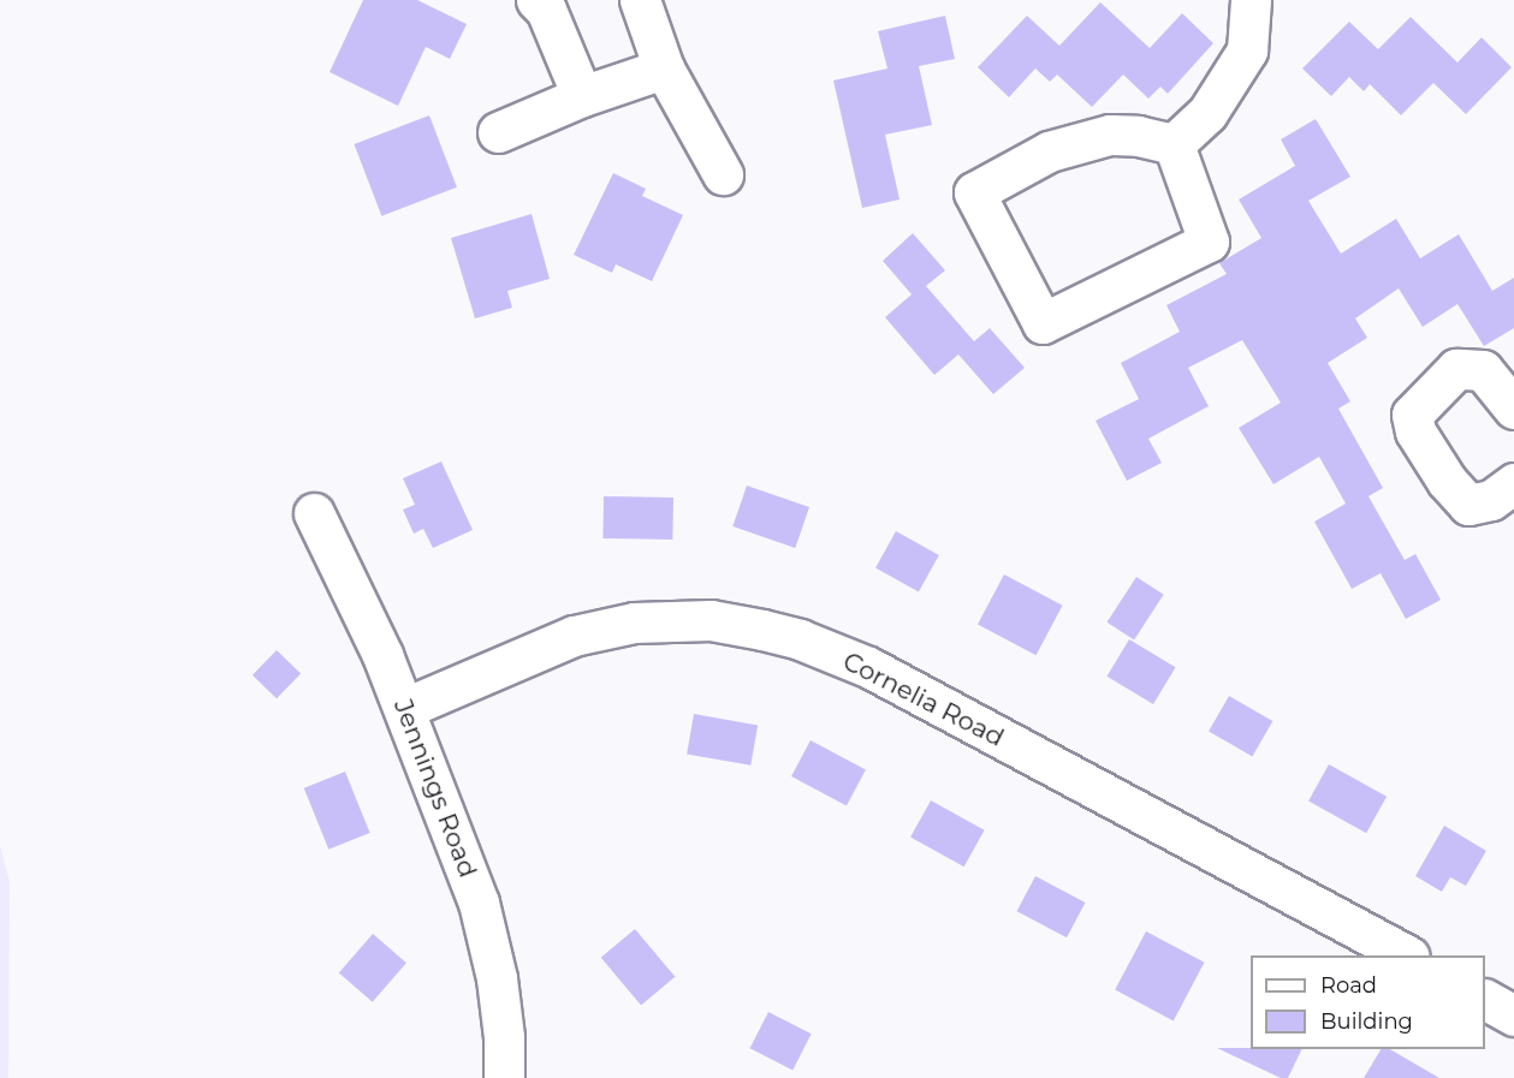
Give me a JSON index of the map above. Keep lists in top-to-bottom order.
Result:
{
  "streets": {
    "street": ["Cornelia Road", "Jennings Road"]
  },
  "crossings": [
    ["Cornelia Road", "Jennings Road"]
  ],
  "legend": ["Road", "Building"]
}
